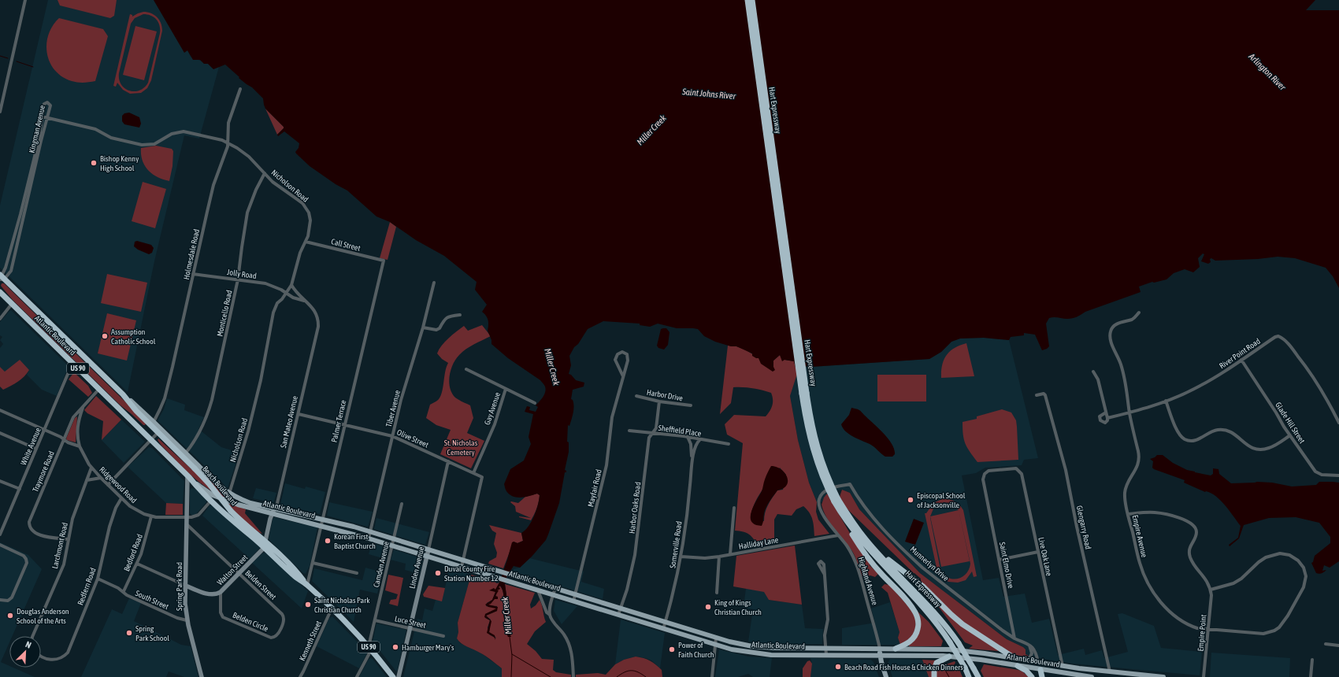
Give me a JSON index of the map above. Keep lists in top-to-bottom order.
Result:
{
  "streets": {
    "highway": [
      "Hart Expressway",
      "Atlantic Boulevard",
      "US 90",
      "Beach Boulevard"
    ],
    "main road": ["Highland Avenue"],
    "street": [
      "Kingman Avenue",
      "Nicholson Road",
      "Call Street",
      "Holmesdale Road",
      "Jolly Road",
      "Monticello Road",
      "River Point Road",
      "Harbor Drive",
      "Tiber Avenue",
      "Gay Avenue",
      "Palmer Terrace",
      "San Mateo Avenue",
      "Glade Hill Street",
      "Sheffield Place",
      "Olive Street",
      "White Avenue",
      "Traymore Road",
      "Ridgewood Road",
      "Mayfair Road",
      "Harbor Oaks Road",
      "Glengarry Road",
      "Empire Avenue",
      "Halliday Lane",
      "Somerville Road",
      "Larchmont Road",
      "Bedford Road",
      "Live Oak Lane",
      "Munnerlyn Drive",
      "Camden Avenue",
      "Saint Elmo Drive",
      "Linden Avenue",
      "Walton Street",
      "Belden Street",
      "Redfern Road",
      "Spring Park Road",
      "South Street",
      "Belden Circle",
      "Luce Street",
      "Empire Point",
      "Kenneth Street"
    ]
  },
  "crossings": [
    ["Kingman Avenue", "Nicholson Road"],
    ["Kingman Avenue", "Beach Boulevard"],
    ["Nicholson Road", "Call Street"],
    ["Nicholson Road", "Holmesdale Road"],
    ["Nicholson Road", "Jolly Road"],
    ["Nicholson Road", "Monticello Road"],
    ["Nicholson Road", "Atlantic Boulevard"],
    ["Nicholson Road", "San Mateo Avenue"],
    ["Call Street", "Palmer Terrace"],
    ["Holmesdale Road", "Jolly Road"],
    ["Holmesdale Road", "Atlantic Boulevard"],
    ["Holmesdale Road", "Beach Boulevard"],
    ["Jolly Road", "Monticello Road"],
    ["Jolly Road", "San Mateo Avenue"],
    ["Monticello Road", "Atlantic Boulevard"],
    ["Atlantic Boulevard", "Tiber Avenue"],
    ["Atlantic Boulevard", "Palmer Terrace"],
    ["Atlantic Boulevard", "San Mateo Avenue"],
    ["Atlantic Boulevard", "Olive Street"],
    ["Atlantic Boulevard", "White Avenue"],
    ["Atlantic Boulevard", "Traymore Road"],
    ["Atlantic Boulevard", "Beach Boulevard"],
    ["Atlantic Boulevard", "Mayfair Road"],
    ["Atlantic Boulevard", "Harbor Oaks Road"],
    ["Atlantic Boulevard", "Glengarry Road"],
    ["Atlantic Boulevard", "Somerville Road"],
    ["Atlantic Boulevard", "Live Oak Lane"],
    ["Atlantic Boulevard", "Camden Avenue"],
    ["Atlantic Boulevard", "Linden Avenue"],
    ["Atlantic Boulevard", "Highland Avenue"],
    ["Atlantic Boulevard", "Spring Park Road"],
    ["River Point Road", "Glade Hill Street"],
    ["River Point Road", "Empire Avenue"],
    ["Harbor Drive", "Harbor Oaks Road"],
    ["Tiber Avenue", "Olive Street"],
    ["Gay Avenue", "Olive Street"],
    ["Palmer Terrace", "Olive Street"],
    ["Palmer Terrace", "Beach Boulevard"],
    ["San Mateo Avenue", "Olive Street"],
    ["San Mateo Avenue", "Beach Boulevard"],
    ["San Mateo Avenue", "Walton Street"],
    ["Sheffield Place", "Harbor Oaks Road"],
    ["Sheffield Place", "Somerville Road"],
    ["Olive Street", "Linden Avenue"],
    ["Traymore Road", "Ridgewood Road"],
    ["Traymore Road", "Larchmont Road"],
    ["Ridgewood Road", "Beach Boulevard"],
    ["Ridgewood Road", "Larchmont Road"],
    ["Ridgewood Road", "Bedford Road"],
    ["Ridgewood Road", "Redfern Road"],
    ["Ridgewood Road", "Spring Park Road"],
    ["Beach Boulevard", "Camden Avenue"],
    ["Beach Boulevard", "Walton Street"],
    ["Beach Boulevard", "Spring Park Road"],
    ["Beach Boulevard", "Kenneth Street"],
    ["Empire Avenue", "Empire Point"],
    ["Halliday Lane", "Somerville Road"],
    ["Halliday Lane", "Highland Avenue"],
    ["Bedford Road", "Walton Street"],
    ["Bedford Road", "South Street"],
    ["Live Oak Lane", "Saint Elmo Drive"],
    ["Munnerlyn Drive", "Saint Elmo Drive"],
    ["Munnerlyn Drive", "Highland Avenue"],
    ["Camden Avenue", "Luce Street"],
    ["Linden Avenue", "Luce Street"],
    ["Walton Street", "Belden Street"],
    ["Walton Street", "Spring Park Road"],
    ["Walton Street", "Belden Circle"],
    ["Belden Street", "Spring Park Road"],
    ["Belden Street", "Belden Circle"],
    ["Redfern Road", "South Street"],
    ["Spring Park Road", "South Street"]
  ],
  "water": ["Arlington River", "Saint Johns River", "Miller Creek"],
  "parks": ["St. Nicholas Cemetery"],
  "places": [
    "Bishop Kenny High School",
    "Assumption Catholic School",
    "Episcopal School of Jacksonville",
    "Korean First Baptist Church",
    "Duval County Fire Station Number 12",
    "Saint Nicholas Park Christian Church",
    "King of Kings Christian Church",
    "Douglas Anderson School of the Arts",
    "Spring Park School",
    "Hamburger Mary's",
    "Power of Faith Church",
    "Beach Road Fish House & Chicken Dinners"
  ],
  "north": "top right"
}
